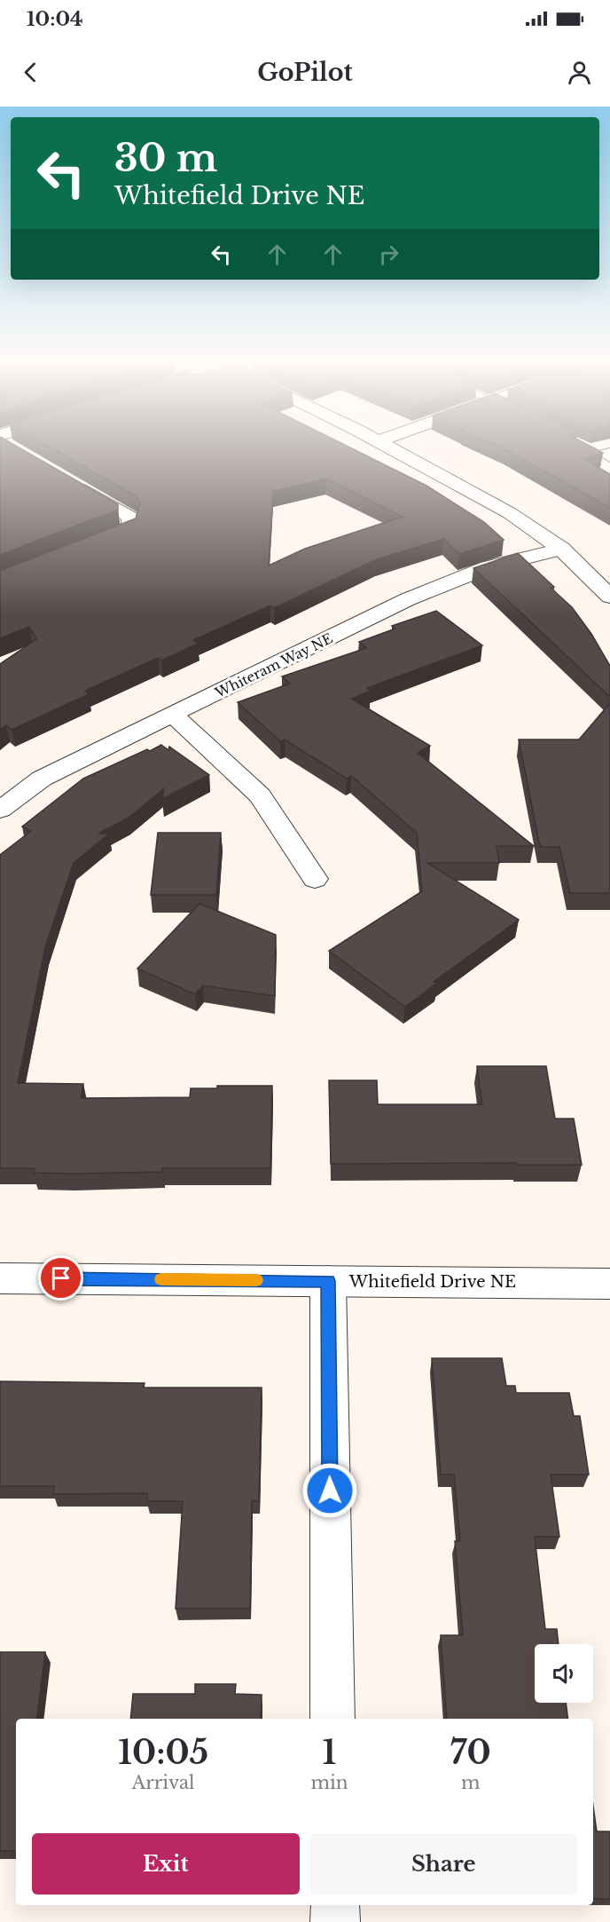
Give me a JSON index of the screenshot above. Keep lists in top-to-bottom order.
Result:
{
  "streets": {
    "street": ["Whiteram Way NE", "Whitefield Drive NE"]
  },
  "page": {
    "status": "10:04",
    "header": "GoPilot",
    "turn": ["30 m", "Whitefield Drive NE"],
    "eta": [
      "10:05",
      "Arrival",
      "1",
      "min",
      "70",
      "m"
    ],
    "buttons": ["Exit", "Share"]
  }
}
